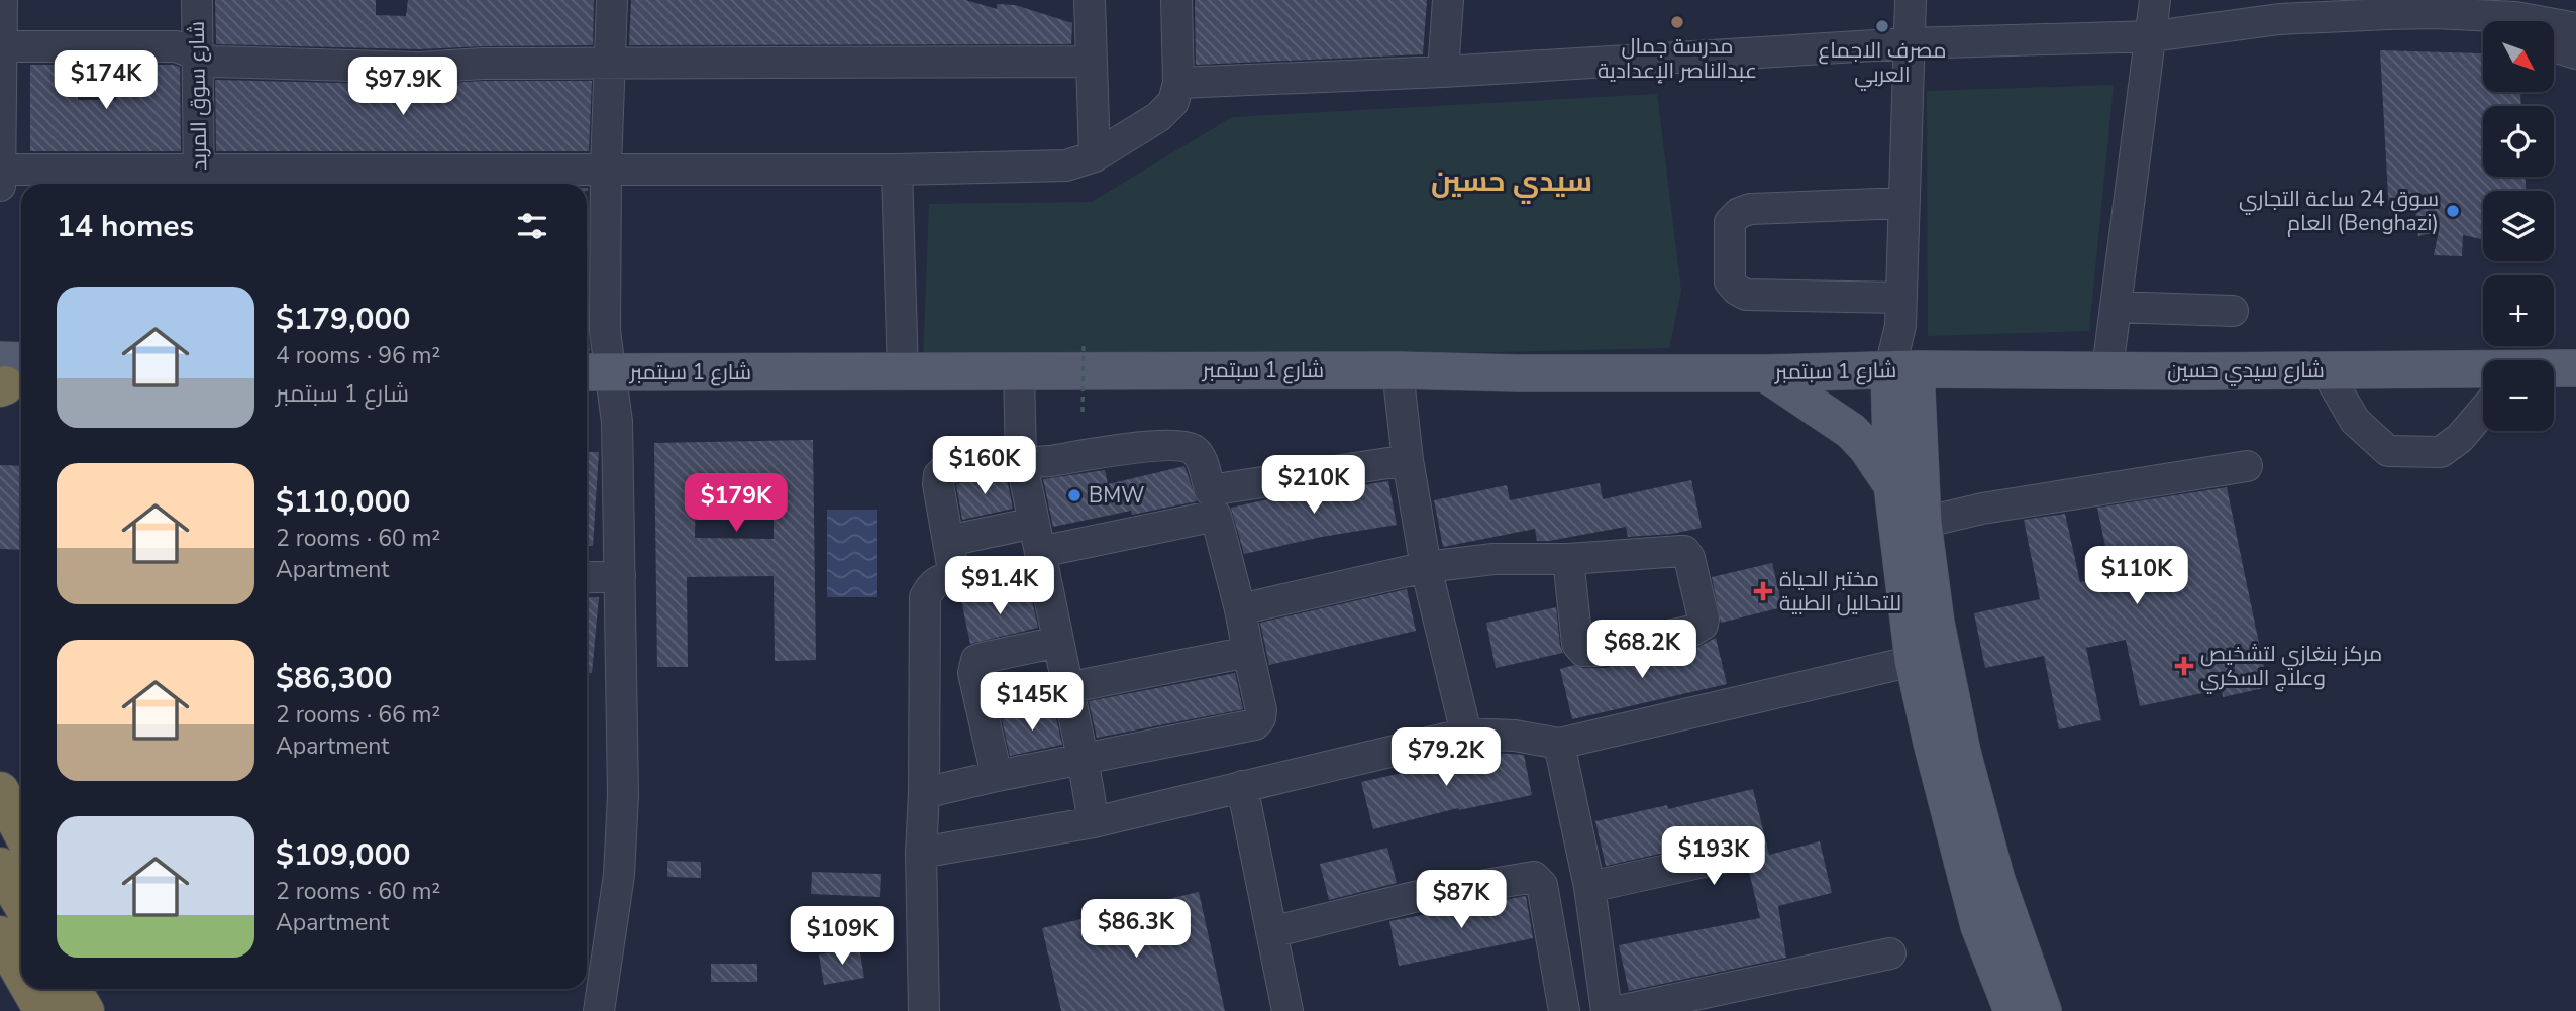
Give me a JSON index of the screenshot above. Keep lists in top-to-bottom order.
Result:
{
  "streets": {
    "main road": ["شارع 1 سبتمبر", "شارع سيدي حسين"],
    "street": ["شارع سوق المربد"]
  },
  "crossings": [
    ["شارع 1 سبتمبر", "شارع سيدي حسين"]
  ],
  "districts": ["سيدي حسين"],
  "places": {
    "other": [
      "مدرسة جمال عبدالناصر الإعدادية",
      "مصرف الاجماع العربي",
      "سوق 24 ساعة التجاري العام (Benghazi)",
      "BMW"
    ],
    "health": ["مختبر الحياة للتحاليل الطبية", "مركز بنغازي لتشخيص وعلاج السكري"]
  },
  "north": "bottom right",
  "page": {
    "map_buttons": ["+", "−"],
    "price": [
      "$174K",
      "$97.9K",
      "$160K",
      "$210K",
      "$179K",
      "$110K",
      "$91.4K",
      "$68.2K",
      "$145K",
      "$79.2K",
      "$193K",
      "$87K",
      "$86.3K",
      "$109K"
    ],
    "heading": "14 homes",
    "list": [
      {
        "name": "$179,000",
        "note": "4 rooms · 96 m² · شارع 1 سبتمبر"
      },
      {
        "name": "$110,000",
        "note": "2 rooms · 60 m² · Apartment"
      },
      {
        "name": "$86,300",
        "note": "2 rooms · 66 m² · Apartment"
      },
      {
        "name": "$109,000",
        "note": "2 rooms · 60 m² · Apartment"
      }
    ]
  }
}
